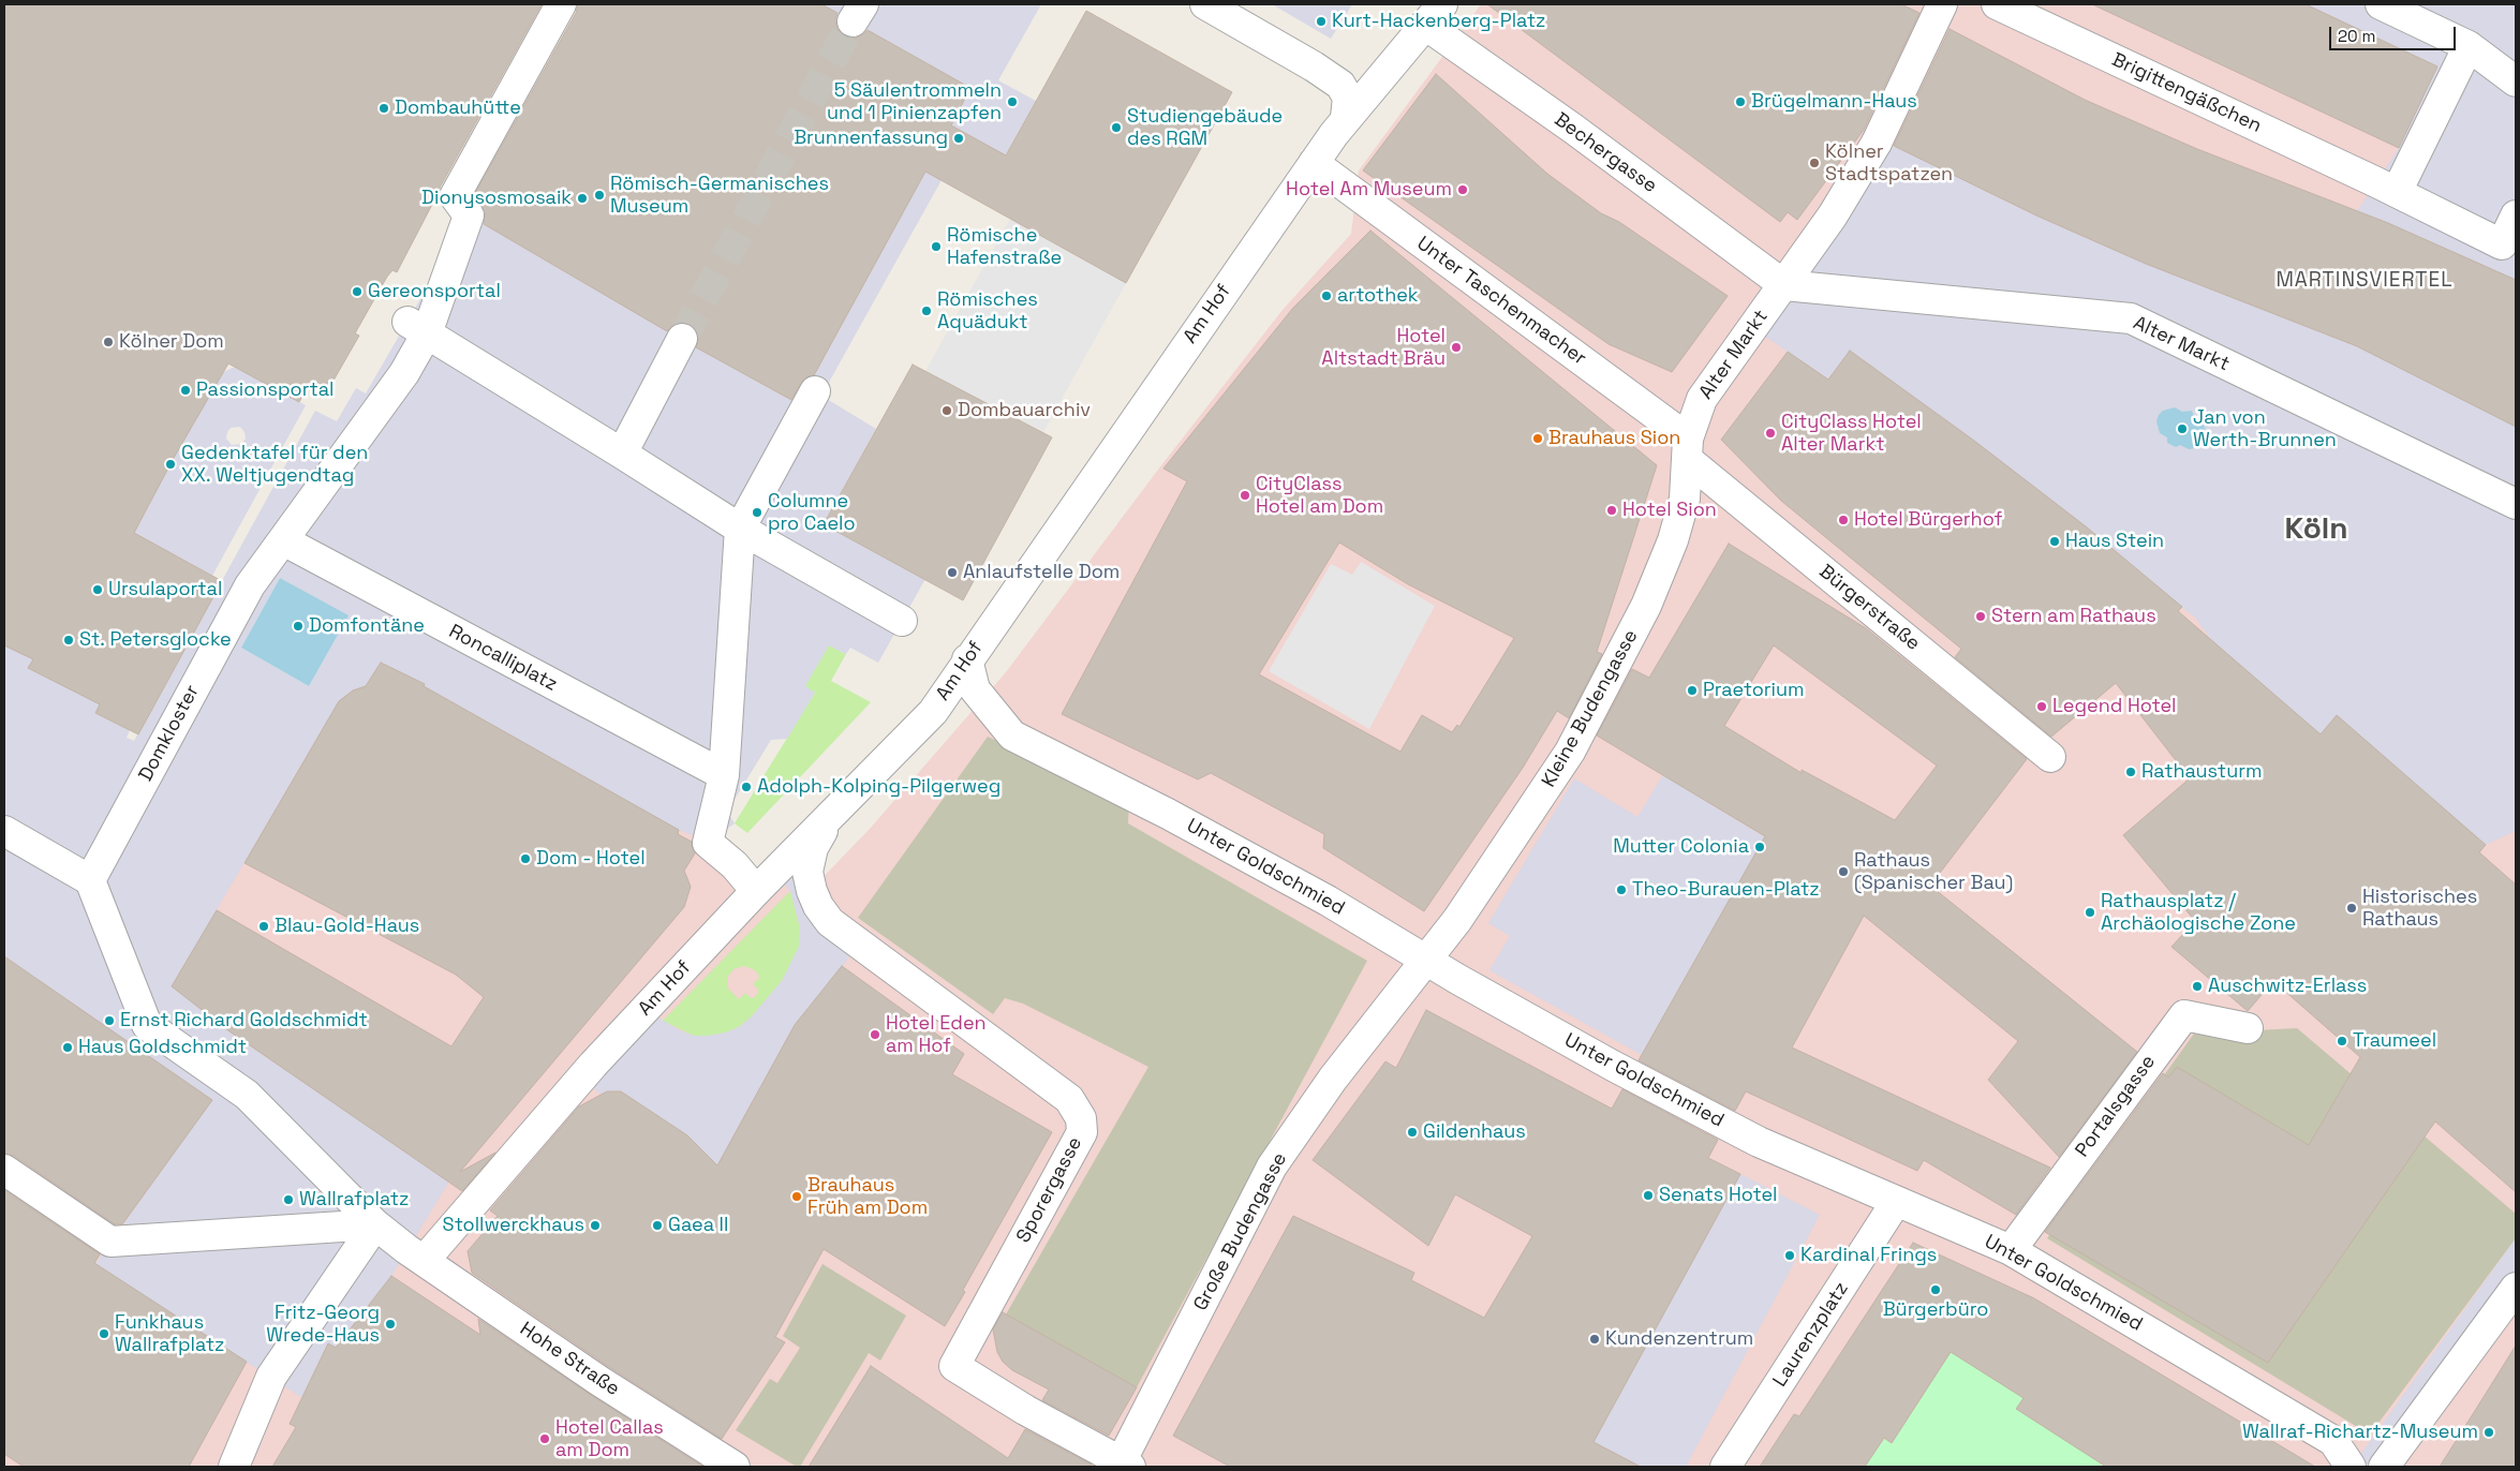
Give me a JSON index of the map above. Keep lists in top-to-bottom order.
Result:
{
  "streets": {
    "street": [
      "Brigittengäßchen",
      "Bechergasse",
      "Unter Taschenmacher",
      "Am Hof",
      "Alter Markt",
      "Bürgerstraße",
      "Roncalliplatz",
      "Kleine Budengasse",
      "Domkloster",
      "Unter Goldschmied",
      "Portalsgasse",
      "Sporergasse",
      "Große Budengasse",
      "Laurenzplatz",
      "Hohe Straße"
    ]
  },
  "crossings": [
    ["Bechergasse", "Am Hof"],
    ["Bechergasse", "Alter Markt"],
    ["Unter Taschenmacher", "Am Hof"],
    ["Unter Taschenmacher", "Alter Markt"],
    ["Unter Taschenmacher", "Bürgerstraße"],
    ["Unter Taschenmacher", "Kleine Budengasse"],
    ["Am Hof", "Unter Goldschmied"],
    ["Am Hof", "Sporergasse"],
    ["Am Hof", "Hohe Straße"],
    ["Alter Markt", "Bürgerstraße"],
    ["Alter Markt", "Kleine Budengasse"],
    ["Bürgerstraße", "Kleine Budengasse"],
    ["Roncalliplatz", "Domkloster"],
    ["Kleine Budengasse", "Unter Goldschmied"],
    ["Kleine Budengasse", "Große Budengasse"],
    ["Unter Goldschmied", "Portalsgasse"],
    ["Unter Goldschmied", "Große Budengasse"],
    ["Unter Goldschmied", "Laurenzplatz"],
    ["Sporergasse", "Große Budengasse"]
  ],
  "districts": ["MARTINSVIERTEL", "Köln"],
  "places": [
    "Kurt-Hackenberg-Platz",
    "5 Säulentrommeln und 1 Pinienzapfen",
    "Brügelmann-Haus",
    "Dombauhütte",
    "Studiengebäude des RGM",
    "Brunnenfassung",
    "Kölner Stadtspatzen",
    "Hotel Am Museum",
    "Römisch-Germanisches Museum",
    "Dionysosmosaik",
    "Römische Hafenstraße",
    "Gereonsportal",
    "artothek",
    "Römisches Aquädukt",
    "Kölner Dom",
    "Hotel Altstadt Bräu",
    "Passionsportal",
    "Dombauarchiv",
    "Jan von Werth-Brunnen",
    "CityClass Hotel Alter Markt",
    "Brauhaus Sion",
    "Gedenktafel für den XX. Weltjugendtag",
    "CityClass Hotel am Dom",
    "Hotel Sion",
    "Columne pro Caelo",
    "Hotel Bürgerhof",
    "Haus Stein",
    "Anlaufstelle Dom",
    "Ursulaportal",
    "Stern am Rathaus",
    "Domfontäne",
    "St. Petersglocke",
    "Praetorium",
    "Legend Hotel",
    "Rathausturm",
    "Adolph-Kolping-Pilgerweg",
    "Mutter Colonia",
    "Dom - Hotel",
    "Rathaus (Spanischer Bau)",
    "Theo-Burauen-Platz",
    "Historisches Rathaus",
    "Rathausplatz / Archäologische Zone",
    "Blau-Gold-Haus",
    "Auschwitz-Erlass",
    "Ernst Richard Goldschmidt",
    "Hotel Eden am Hof",
    "Traumeel",
    "Haus Goldschmidt",
    "Gildenhaus",
    "Senats Hotel",
    "Brauhaus Früh am Dom",
    "Wallrafplatz",
    "Stollwerckhaus",
    "Gaea II",
    "Kardinal Frings",
    "Bürgerbüro",
    "Fritz-Georg Wrede-Haus",
    "Funkhaus Wallrafplatz",
    "Kundenzentrum",
    "Wallraf-Richartz-Museum",
    "Hotel Callas am Dom"
  ],
  "scale_bar": "20 m"
}
